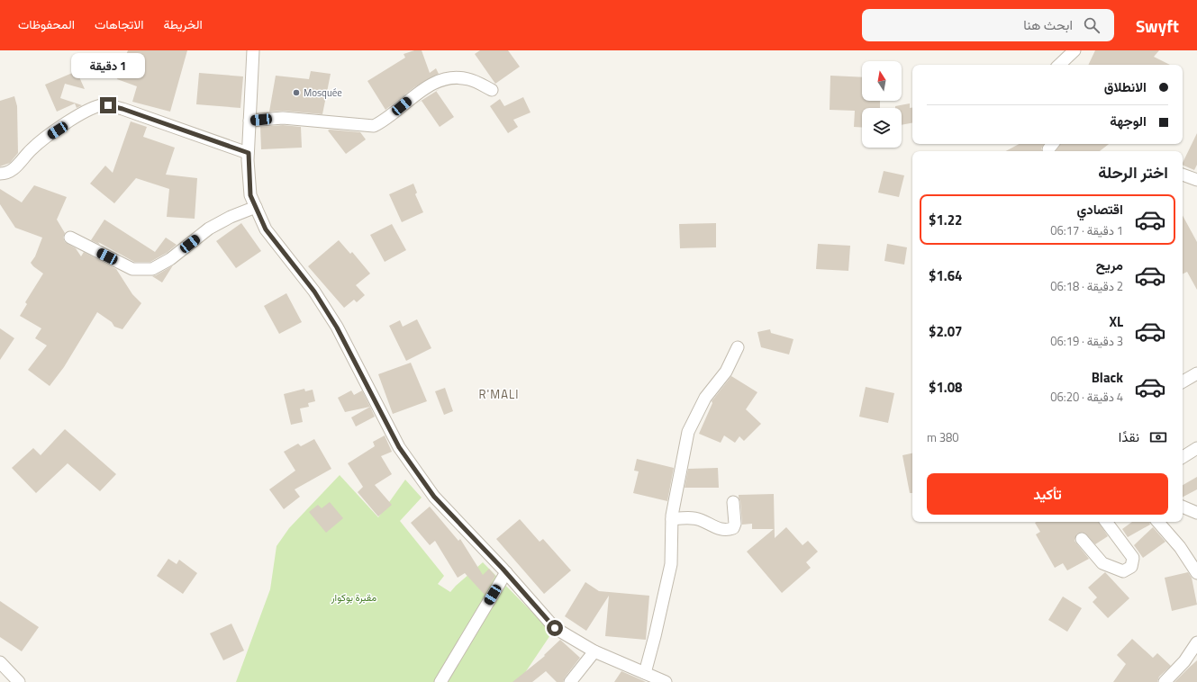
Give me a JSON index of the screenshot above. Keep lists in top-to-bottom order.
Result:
{
  "districts": ["R'MALI"],
  "parks": ["مقبرة بوكوار"],
  "places": ["Mosquée"],
  "north": "top",
  "page": {
    "header": "Swyft",
    "search": "ابحث هنا",
    "nav": ["الخريطة", "الاتجاهات", "المحفوظات"],
    "bubble": "1 دقيقة",
    "banner": ["الانطلاق", "الوجهة"],
    "heading": "اختر الرحلة",
    "list": [
      {
        "name": "اقتصادي",
        "note": "1 دقيقة · 06:17",
        "value": "$1.22"
      },
      {
        "name": "مريح",
        "note": "2 دقيقة · 06:18",
        "value": "$1.64"
      },
      {
        "name": "XL",
        "note": "3 دقيقة · 06:19",
        "value": "$2.07"
      },
      {
        "name": "Black",
        "note": "4 دقيقة · 06:20",
        "value": "$1.08"
      }
    ],
    "pay": ["نقدًا", "380 m"],
    "buttons": "تأكيد"
  }
}
